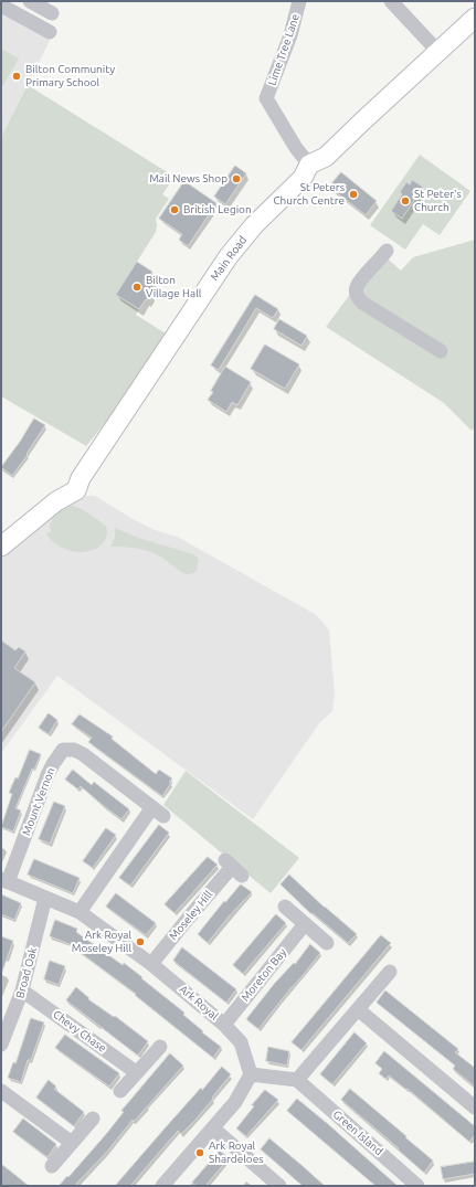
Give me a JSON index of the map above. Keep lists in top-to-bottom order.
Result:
{
  "streets": {
    "main road": ["Main Road"],
    "street": [
      "Lime Tree Lane",
      "Mount Vernon",
      "Moseley Hill",
      "Broad Oak",
      "Moreton Bay",
      "Ark Royal",
      "Chevy Chase",
      "Green Island"
    ]
  },
  "crossings": [
    ["Lime Tree Lane", "Main Road"],
    ["Mount Vernon", "Ark Royal"],
    ["Moseley Hill", "Ark Royal"],
    ["Broad Oak", "Ark Royal"],
    ["Broad Oak", "Chevy Chase"],
    ["Moreton Bay", "Ark Royal"]
  ],
  "places": [
    "Bilton Community Primary School",
    "Mail News Shop",
    "St Peters Church Centre",
    "St Peter's Church",
    "British Legion",
    "Bilton Village Hall",
    "Ark Royal Moseley Hill",
    "Ark Royal Shardeloes"
  ]
}
